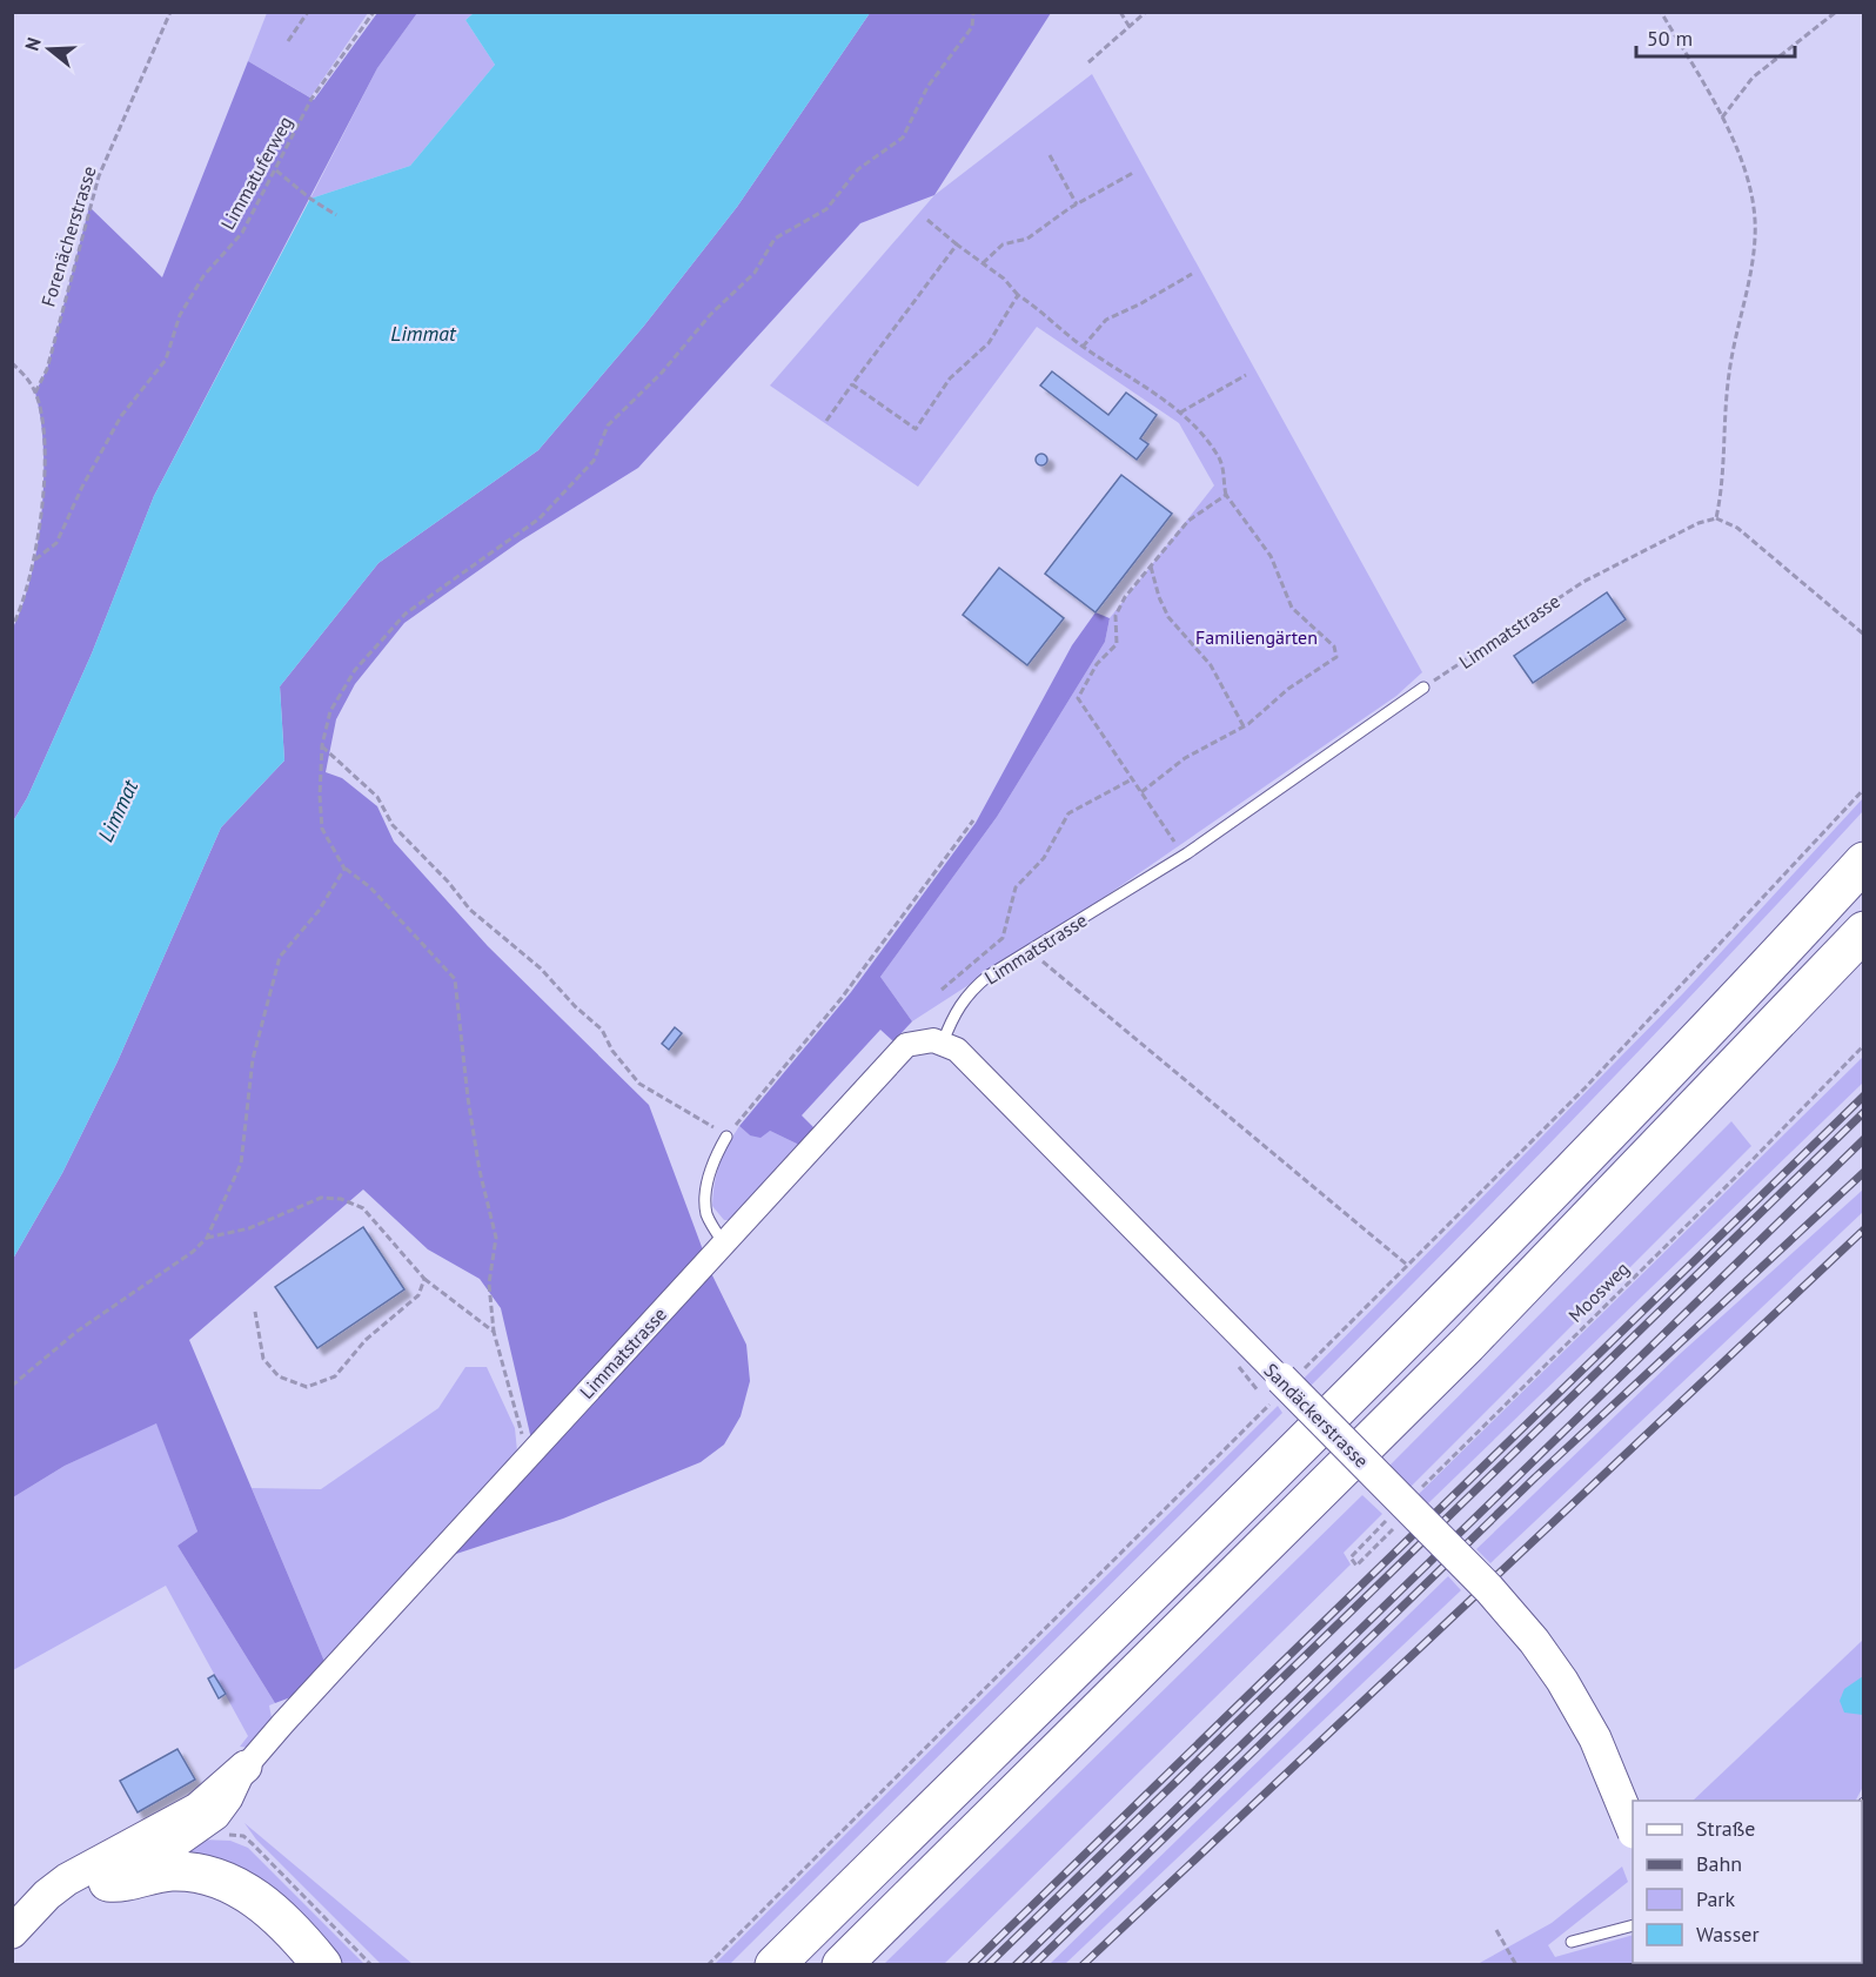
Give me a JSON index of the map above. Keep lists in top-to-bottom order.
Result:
{
  "streets": {
    "street": ["Limmatstrasse", "Sandäckerstrasse"],
    "path": ["Limmatuferweg", "Forenächerstrasse", "Moosweg"]
  },
  "crossings": [
    ["Limmatstrasse", "Sandäckerstrasse"]
  ],
  "water": ["Limmat"],
  "parks": ["Familiengärten"],
  "legend": [
    "Straße",
    "Bahn",
    "Park",
    "Wasser"
  ],
  "scale_bar": "50 m",
  "north": "left"
}
